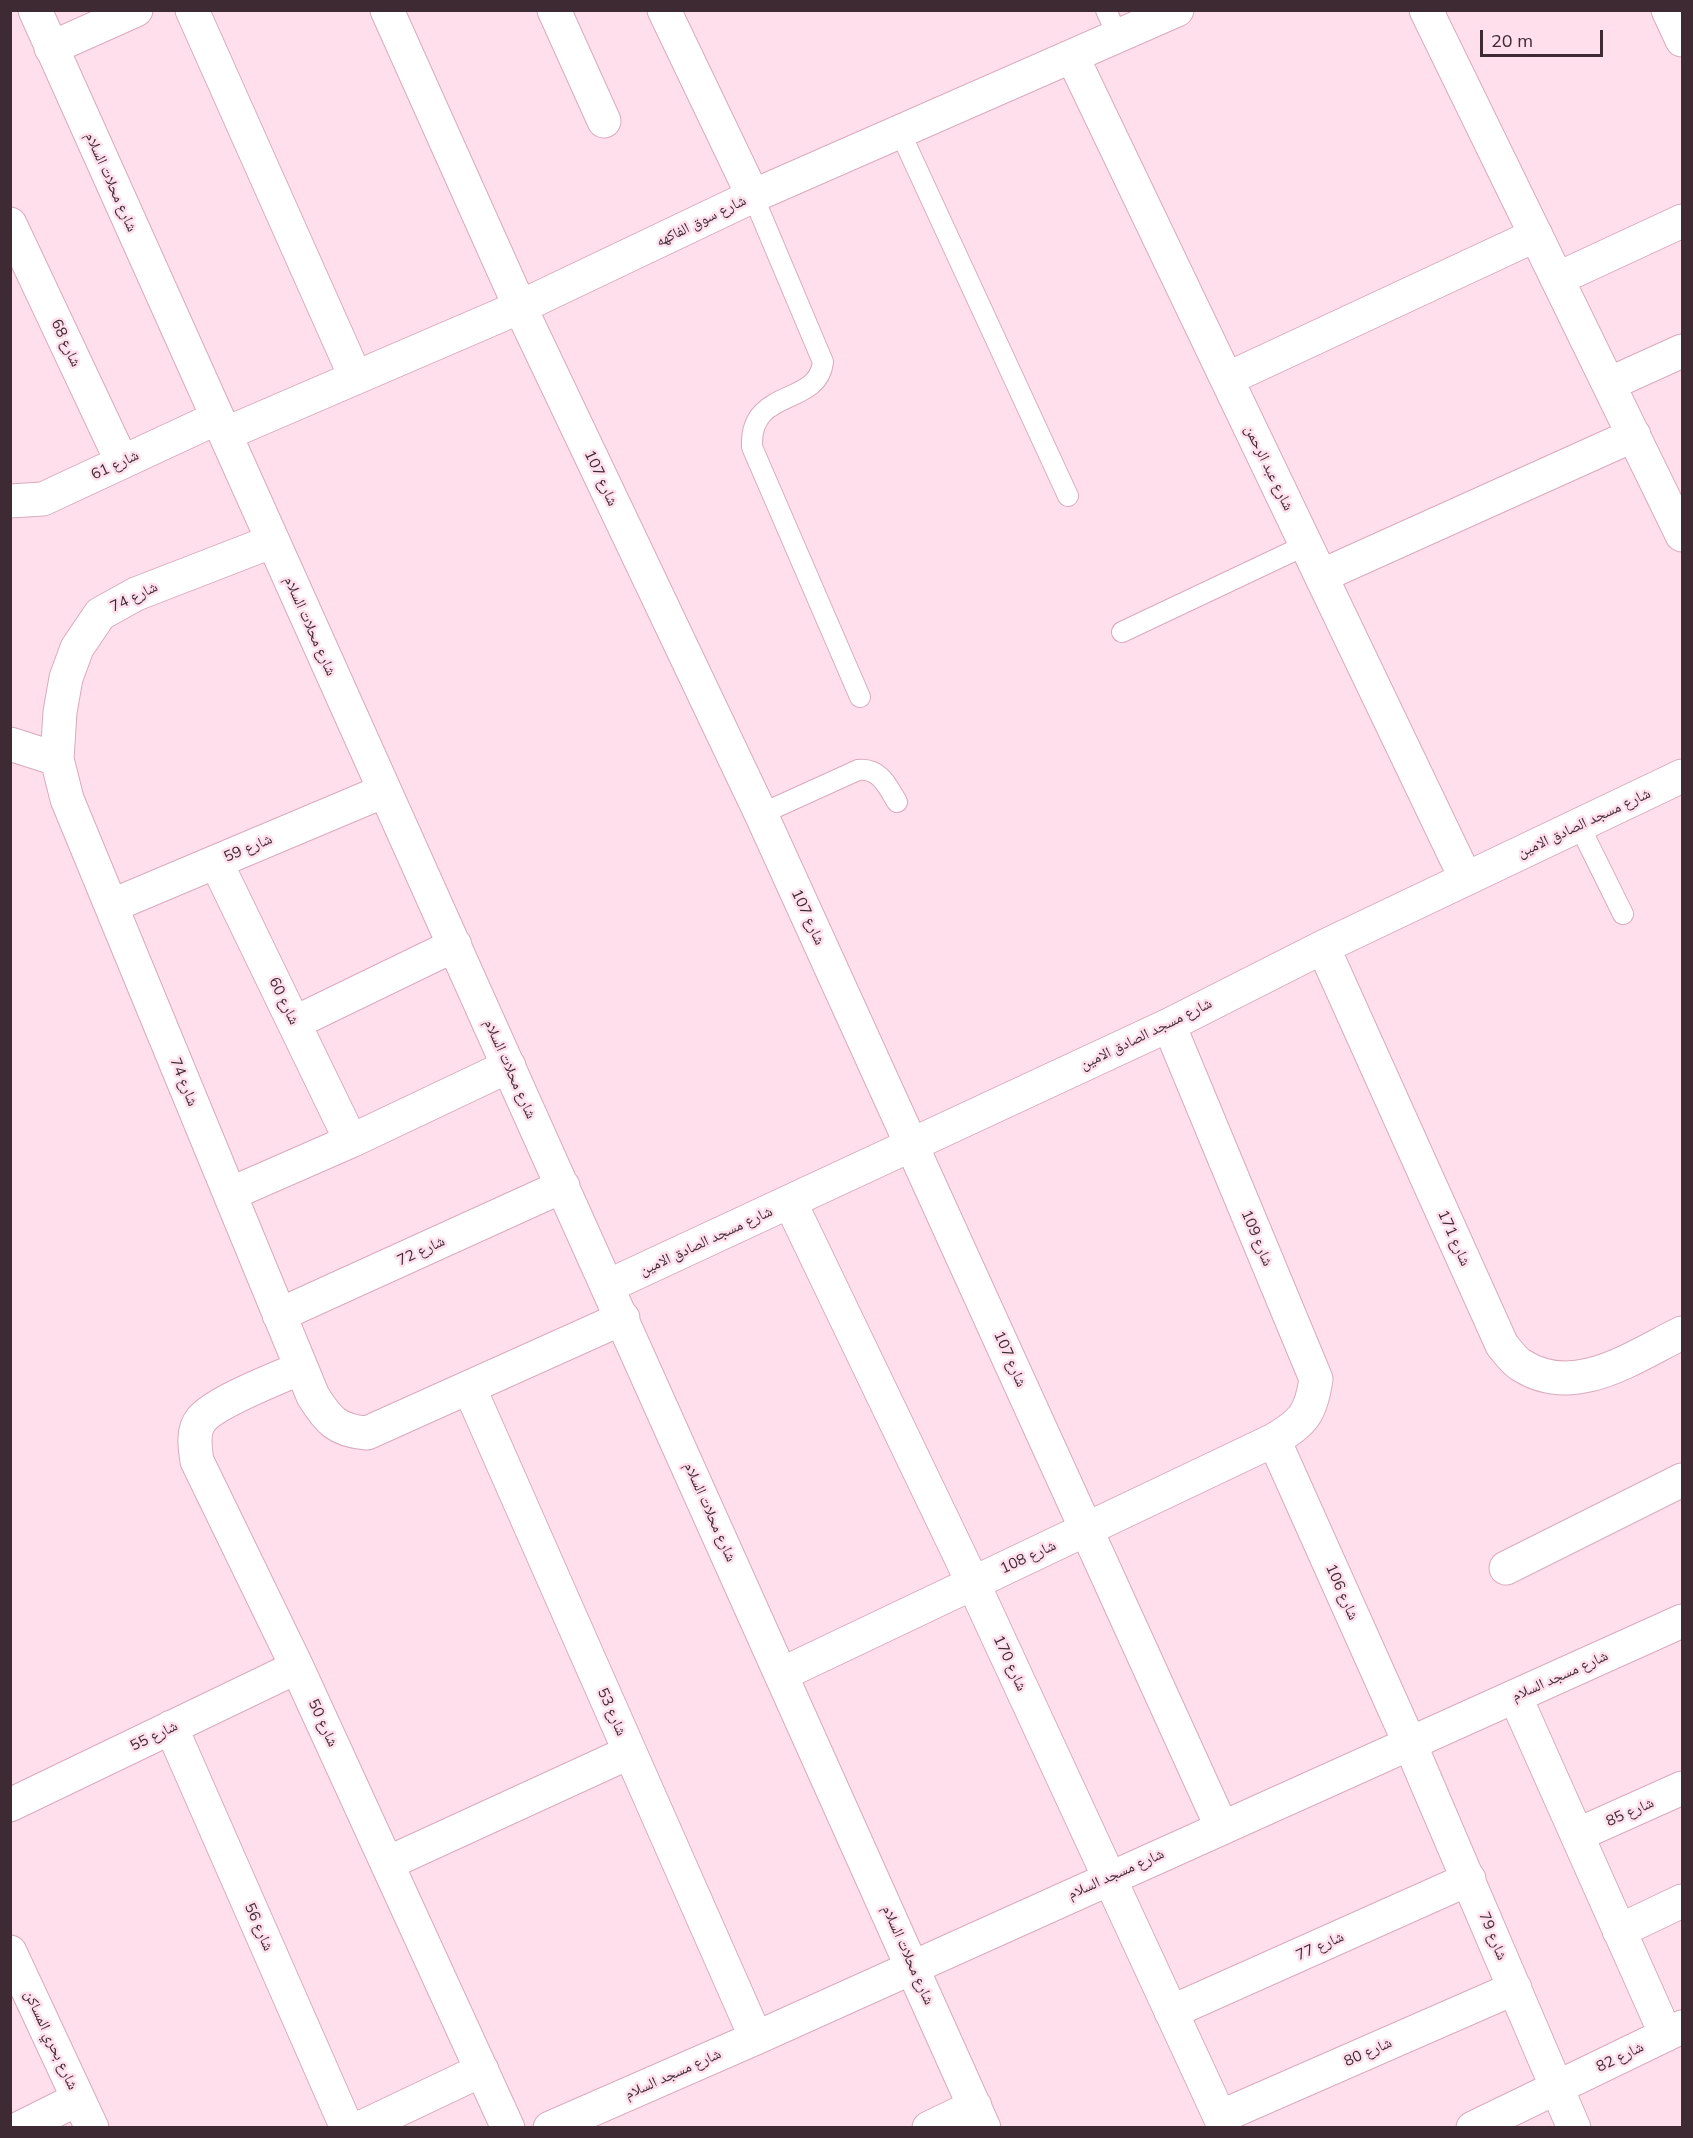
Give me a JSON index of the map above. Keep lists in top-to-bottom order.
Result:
{
  "streets": {
    "street": [
      "شارع محلات السلام",
      "شارع سوق الفاكهه",
      "شارع 68",
      "شارع 61",
      "شارع عبد الرحمن",
      "شارع 107",
      "شارع 74",
      "شارع مسجد الصادق الامين",
      "شارع 59",
      "شارع 60",
      "شارع 109",
      "شارع 171",
      "شارع 72",
      "شارع 108",
      "شارع 106",
      "شارع 170",
      "شارع مسجد السلام",
      "شارع 53",
      "شارع 50",
      "شارع 55",
      "شارع 85",
      "شارع 56",
      "شارع 79",
      "شارع 77",
      "شارع بحري المساكن",
      "شارع 80",
      "شارع 82"
    ]
  },
  "crossings": [
    ["شارع محلات السلام", "شارع سوق الفاكهه"],
    ["شارع محلات السلام", "شارع 61"],
    ["شارع محلات السلام", "شارع 74"],
    ["شارع محلات السلام", "شارع مسجد الصادق الامين"],
    ["شارع محلات السلام", "شارع 59"],
    ["شارع محلات السلام", "شارع 72"],
    ["شارع محلات السلام", "شارع 108"],
    ["شارع محلات السلام", "شارع مسجد السلام"],
    ["شارع سوق الفاكهه", "شارع 61"],
    ["شارع سوق الفاكهه", "شارع عبد الرحمن"],
    ["شارع سوق الفاكهه", "شارع 107"],
    ["شارع 68", "شارع 61"],
    ["شارع عبد الرحمن", "شارع مسجد الصادق الامين"],
    ["شارع 107", "شارع مسجد الصادق الامين"],
    ["شارع 107", "شارع 108"],
    ["شارع 107", "شارع مسجد السلام"],
    ["شارع 74", "شارع 59"],
    ["شارع 74", "شارع 72"],
    ["شارع 74", "شارع 53"],
    ["شارع 74", "شارع 50"],
    ["شارع مسجد الصادق الامين", "شارع 109"],
    ["شارع مسجد الصادق الامين", "شارع 171"],
    ["شارع مسجد الصادق الامين", "شارع 170"],
    ["شارع 59", "شارع 60"],
    ["شارع 109", "شارع 108"],
    ["شارع 109", "شارع 106"],
    ["شارع 108", "شارع 106"],
    ["شارع 108", "شارع 170"],
    ["شارع 106", "شارع مسجد السلام"],
    ["شارع 106", "شارع 79"],
    ["شارع 170", "شارع مسجد السلام"],
    ["شارع 170", "شارع 77"],
    ["شارع 170", "شارع 80"],
    ["شارع مسجد السلام", "شارع 53"],
    ["شارع مسجد السلام", "شارع 79"],
    ["شارع 50", "شارع 55"],
    ["شارع 55", "شارع 56"],
    ["شارع 79", "شارع 77"],
    ["شارع 79", "شارع 80"],
    ["شارع 79", "شارع 82"]
  ],
  "scale_bar": "20 m"
}
